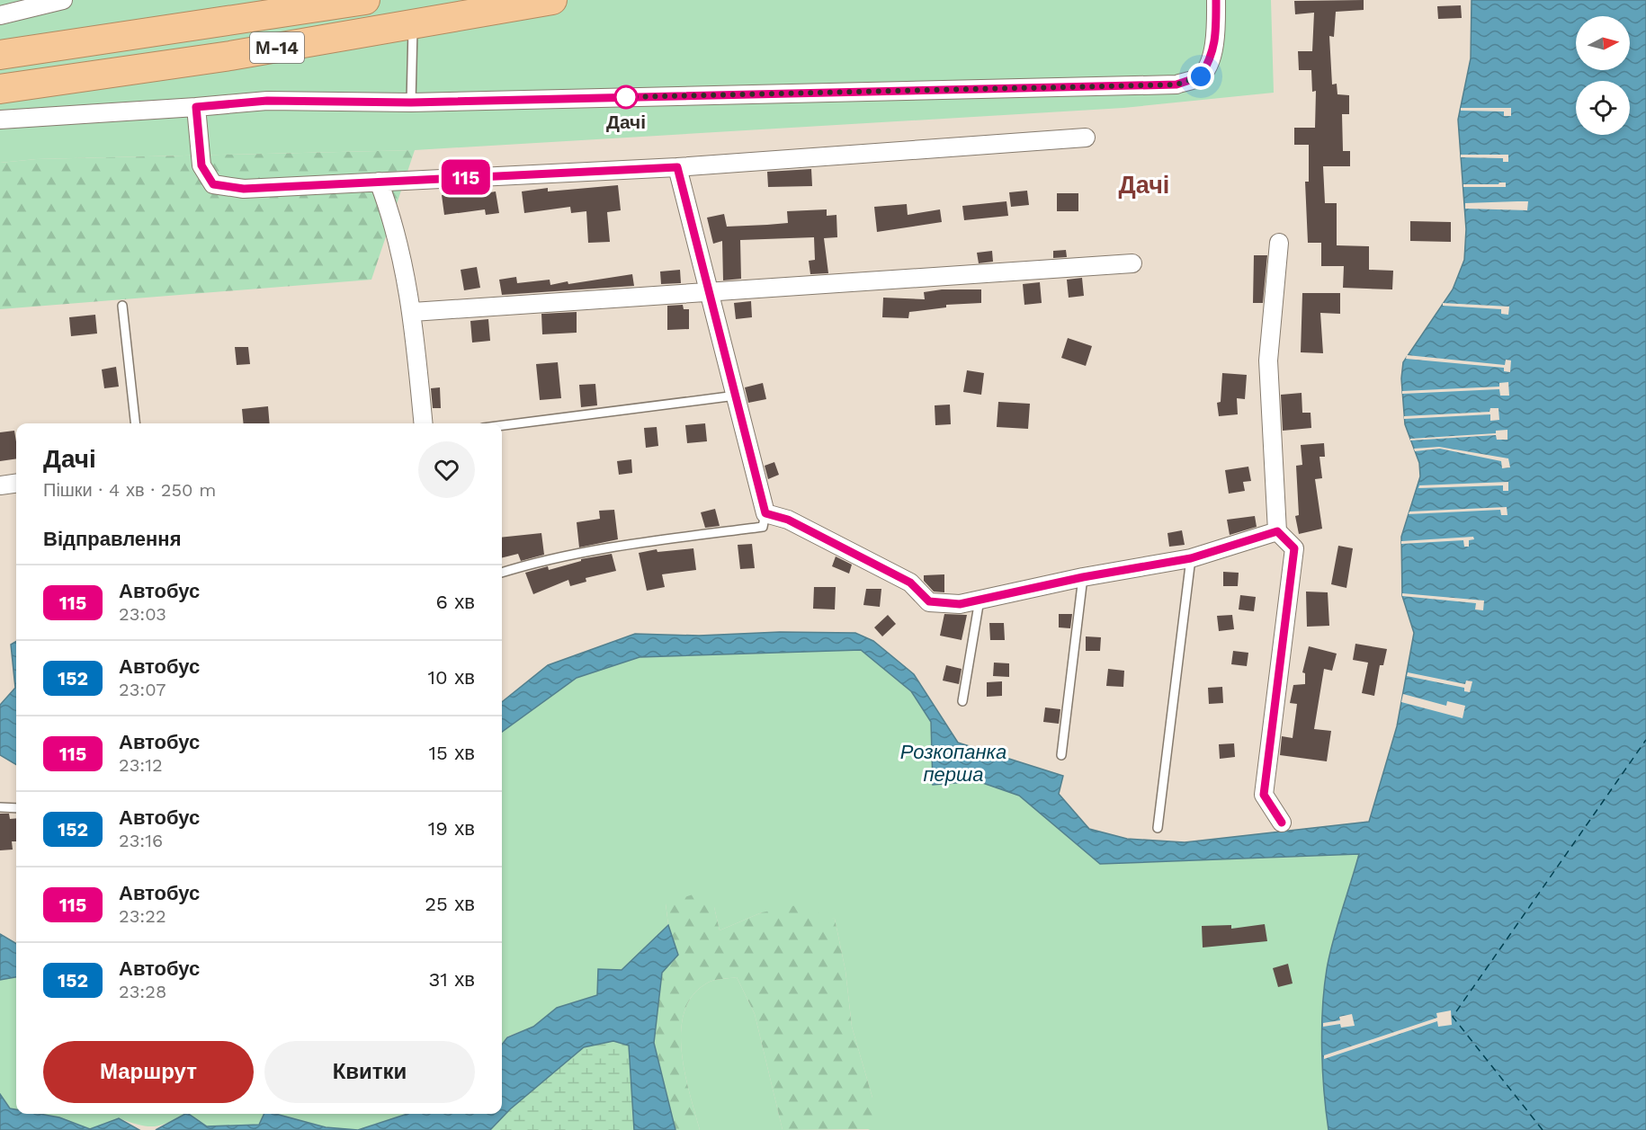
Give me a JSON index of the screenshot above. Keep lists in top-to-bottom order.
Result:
{
  "streets": {
    "highway": ["М-14"]
  },
  "districts": ["Дачі"],
  "water": ["Розкопанка перша"],
  "places": ["Дачі"],
  "lines": ["bus line 115"],
  "north": "right",
  "page": {
    "on_map": "115",
    "heading": [
      ["Дачі", "Пішки · 4 хв · 250 m"],
      "Відправлення"
    ],
    "list": [
      {
        "mark": "115",
        "name": "Автобус",
        "note": "23:03",
        "value": "6 хв"
      },
      {
        "mark": "152",
        "name": "Автобус",
        "note": "23:07",
        "value": "10 хв"
      },
      {
        "mark": "115",
        "name": "Автобус",
        "note": "23:12",
        "value": "15 хв"
      },
      {
        "mark": "152",
        "name": "Автобус",
        "note": "23:16",
        "value": "19 хв"
      },
      {
        "mark": "115",
        "name": "Автобус",
        "note": "23:22",
        "value": "25 хв"
      },
      {
        "mark": "152",
        "name": "Автобус",
        "note": "23:28",
        "value": "31 хв"
      }
    ],
    "buttons": ["Маршрут", "Квитки"]
  }
}
